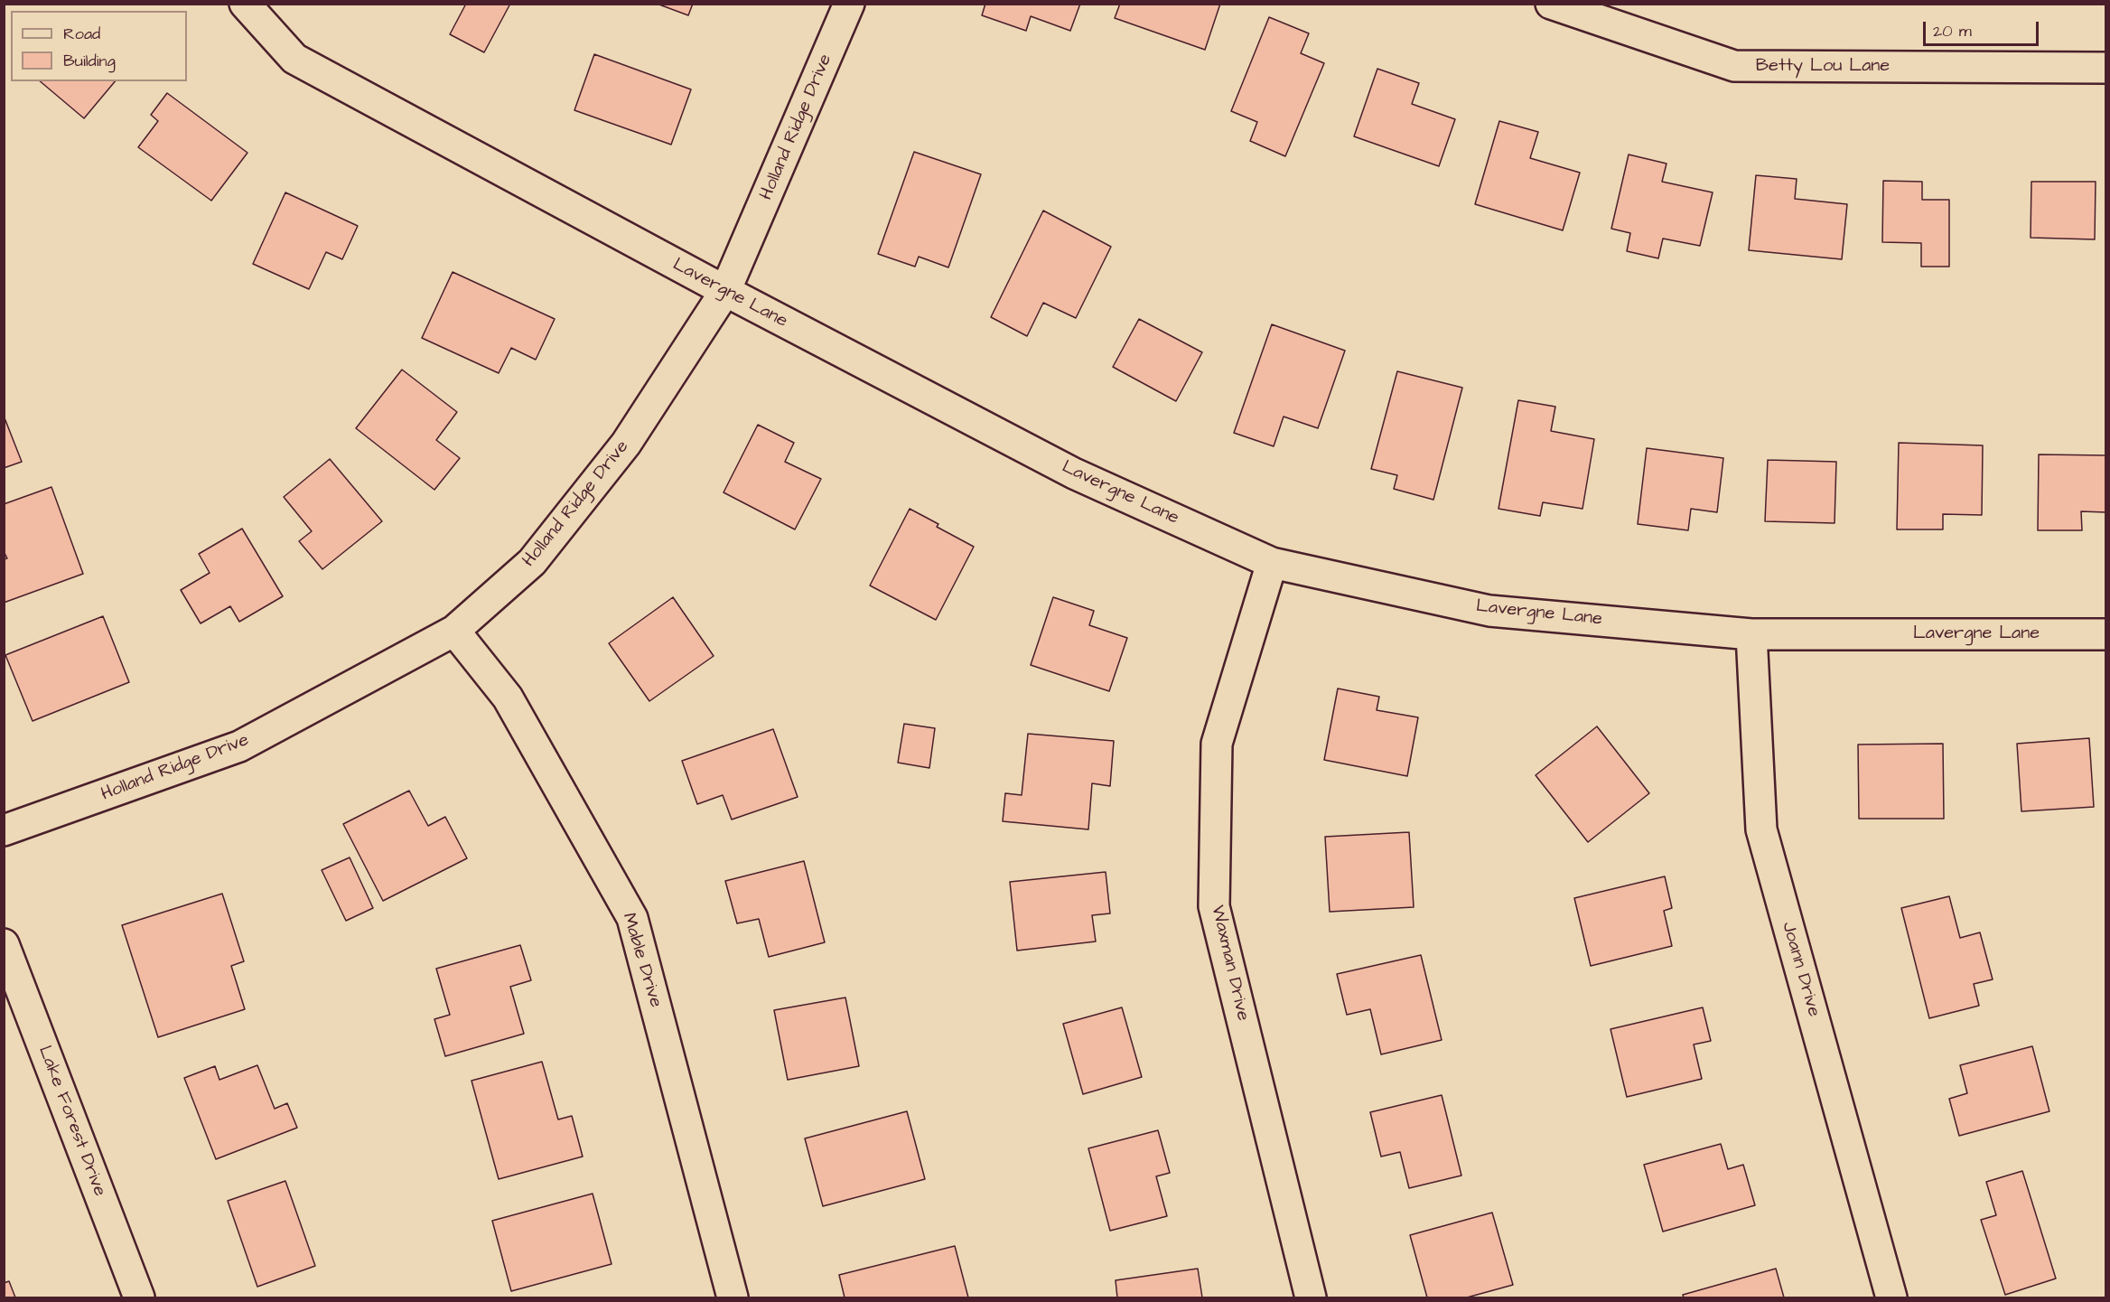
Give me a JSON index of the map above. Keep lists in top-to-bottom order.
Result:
{
  "streets": {
    "street": [
      "Betty Lou Lane",
      "Holland Ridge Drive",
      "Lavergne Lane",
      "Mable Drive",
      "Waxman Drive",
      "Joann Drive",
      "Lake Forest Drive"
    ]
  },
  "crossings": [
    ["Holland Ridge Drive", "Lavergne Lane"],
    ["Holland Ridge Drive", "Mable Drive"],
    ["Lavergne Lane", "Waxman Drive"],
    ["Lavergne Lane", "Joann Drive"]
  ],
  "legend": ["Road", "Building"],
  "scale_bar": "20 m"
}
